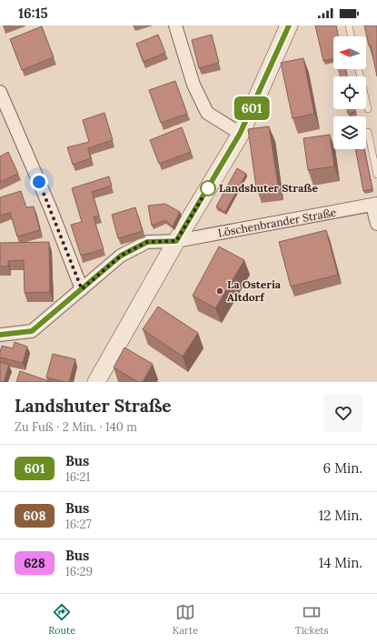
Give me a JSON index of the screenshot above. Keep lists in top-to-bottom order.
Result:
{
  "streets": {
    "street": ["Löschenbrander Straße"]
  },
  "places": ["Landshuter Straße", "La Osteria Altdorf"],
  "lines": ["bus line 601"],
  "north": "left",
  "page": {
    "status": "16:15",
    "on_map": "601",
    "heading": ["Landshuter Straße", "Zu Fuß · 2 Min. · 140 m"],
    "list": [
      {
        "mark": "601",
        "name": "Bus",
        "note": "16:21",
        "value": "6 Min."
      },
      {
        "mark": "608",
        "name": "Bus",
        "note": "16:27",
        "value": "12 Min."
      },
      {
        "mark": "628",
        "name": "Bus",
        "note": "16:29",
        "value": "14 Min."
      }
    ],
    "tabs": ["Route", "Karte", "Tickets"]
  }
}
